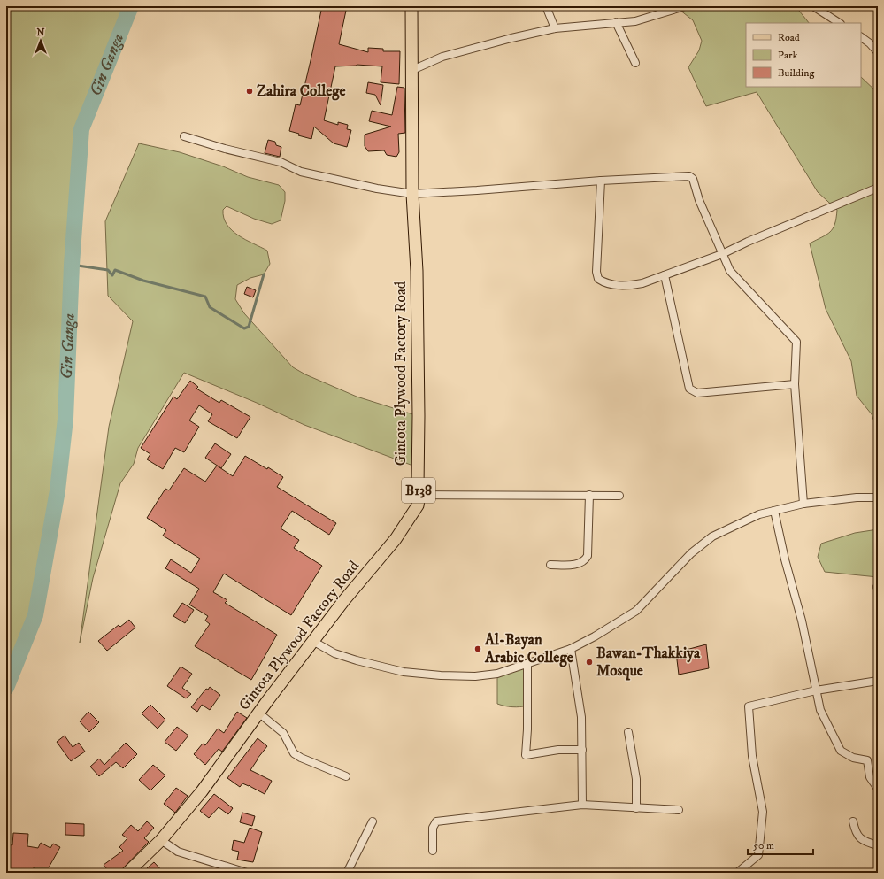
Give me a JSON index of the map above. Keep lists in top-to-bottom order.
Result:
{
  "streets": {
    "main road": ["Gintota Plywood Factory Road", "B138"]
  },
  "water": ["Gin Ganga"],
  "places": ["Zahira College", "Al-Bayan Arabic College", "Bawan-Thakkiya Mosque"],
  "legend": ["Road", "Park", "Building"],
  "scale_bar": "50 m",
  "north": "top"
}
